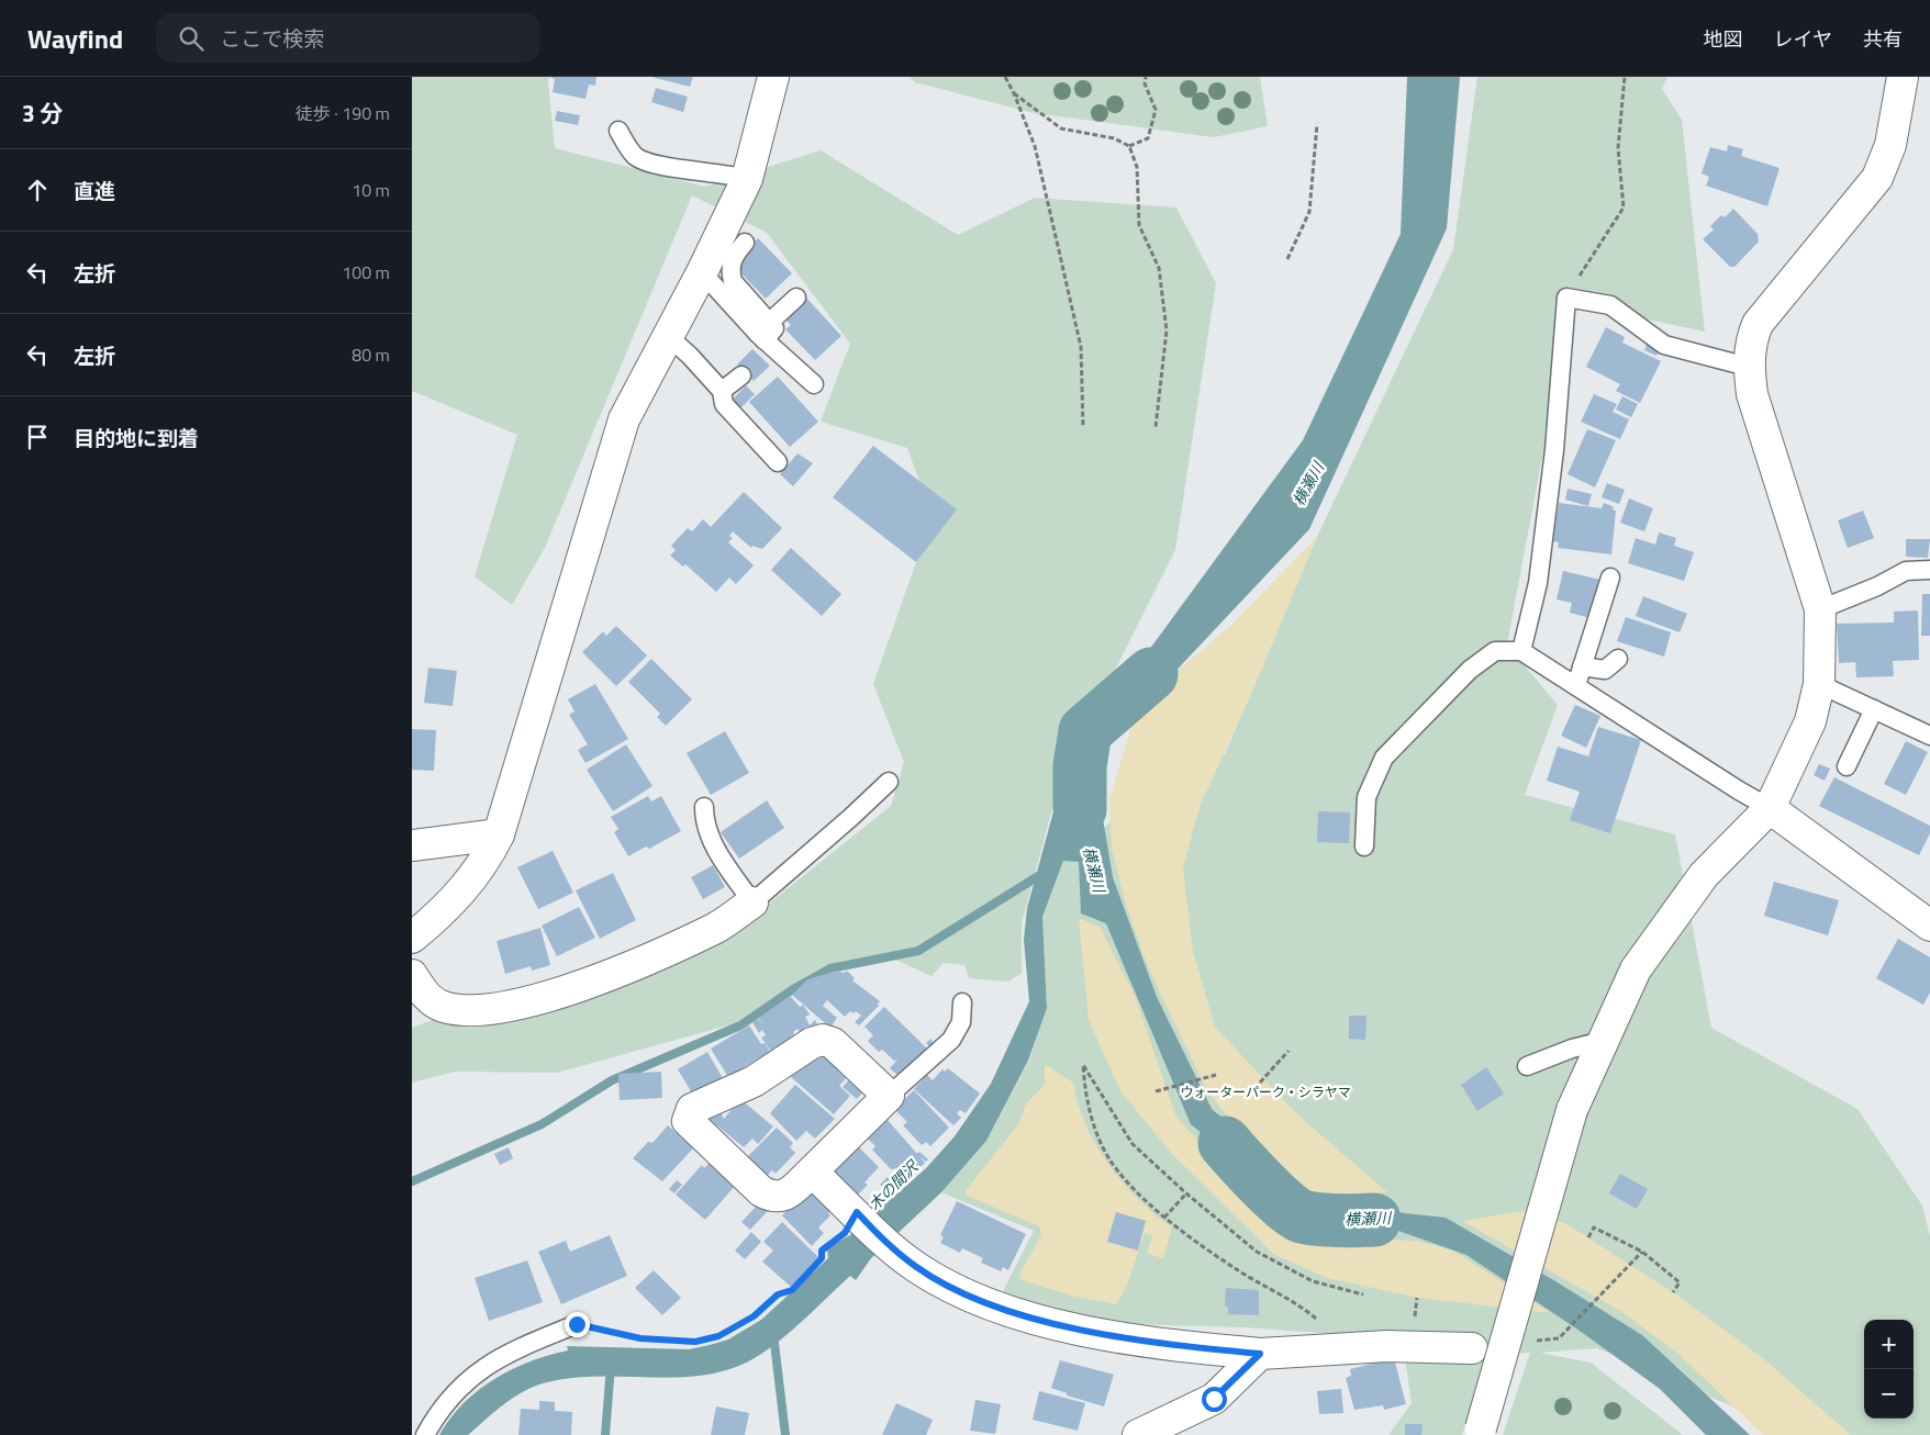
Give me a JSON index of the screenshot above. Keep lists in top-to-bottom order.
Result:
{
  "water": ["横瀬川", "木の間沢"],
  "parks": ["ウォーターパーク・シラヤマ"],
  "page": {
    "header": "Wayfind",
    "search": "ここで検索",
    "nav": ["地図", "レイヤ", "共有"],
    "heading": ["3 分", "徒歩 · 190 m"],
    "list": [
      ["直進", "10 m"],
      ["左折", "100 m"],
      ["左折", "80 m"],
      "目的地に到着"
    ],
    "map_buttons": ["+", "−"]
  }
}
